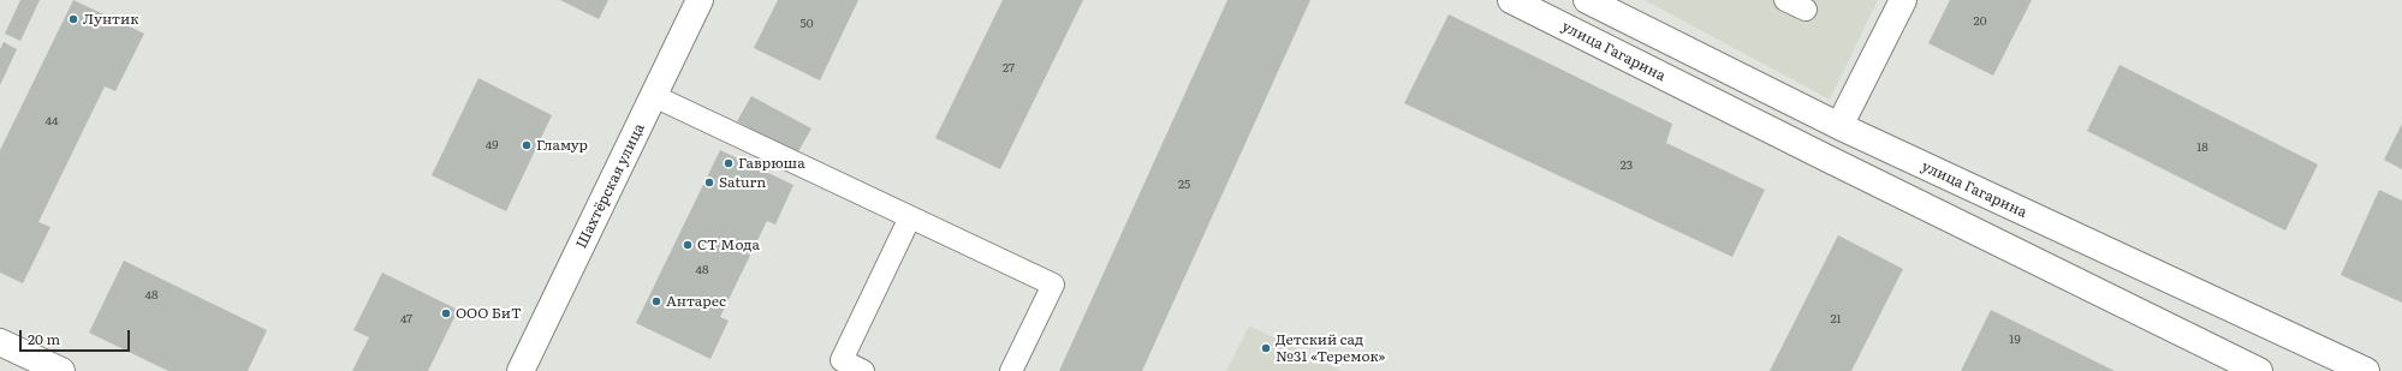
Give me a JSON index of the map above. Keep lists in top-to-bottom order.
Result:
{
  "streets": {
    "street": ["улица Гагарина", "Шахтёрская улица"]
  },
  "places": [
    "Лунтик",
    "Гламур",
    "Гаврюша",
    "Saturn",
    "СТ Мода",
    "Антарес",
    "ООО БиТ",
    "Детский сад №31 «Теремок»"
  ],
  "house_numbers": [
    "20",
    "50",
    "27",
    "44",
    "49",
    "18",
    "23",
    "25",
    "48",
    "48",
    "47",
    "21",
    "19"
  ],
  "scale_bar": "20 m"
}
